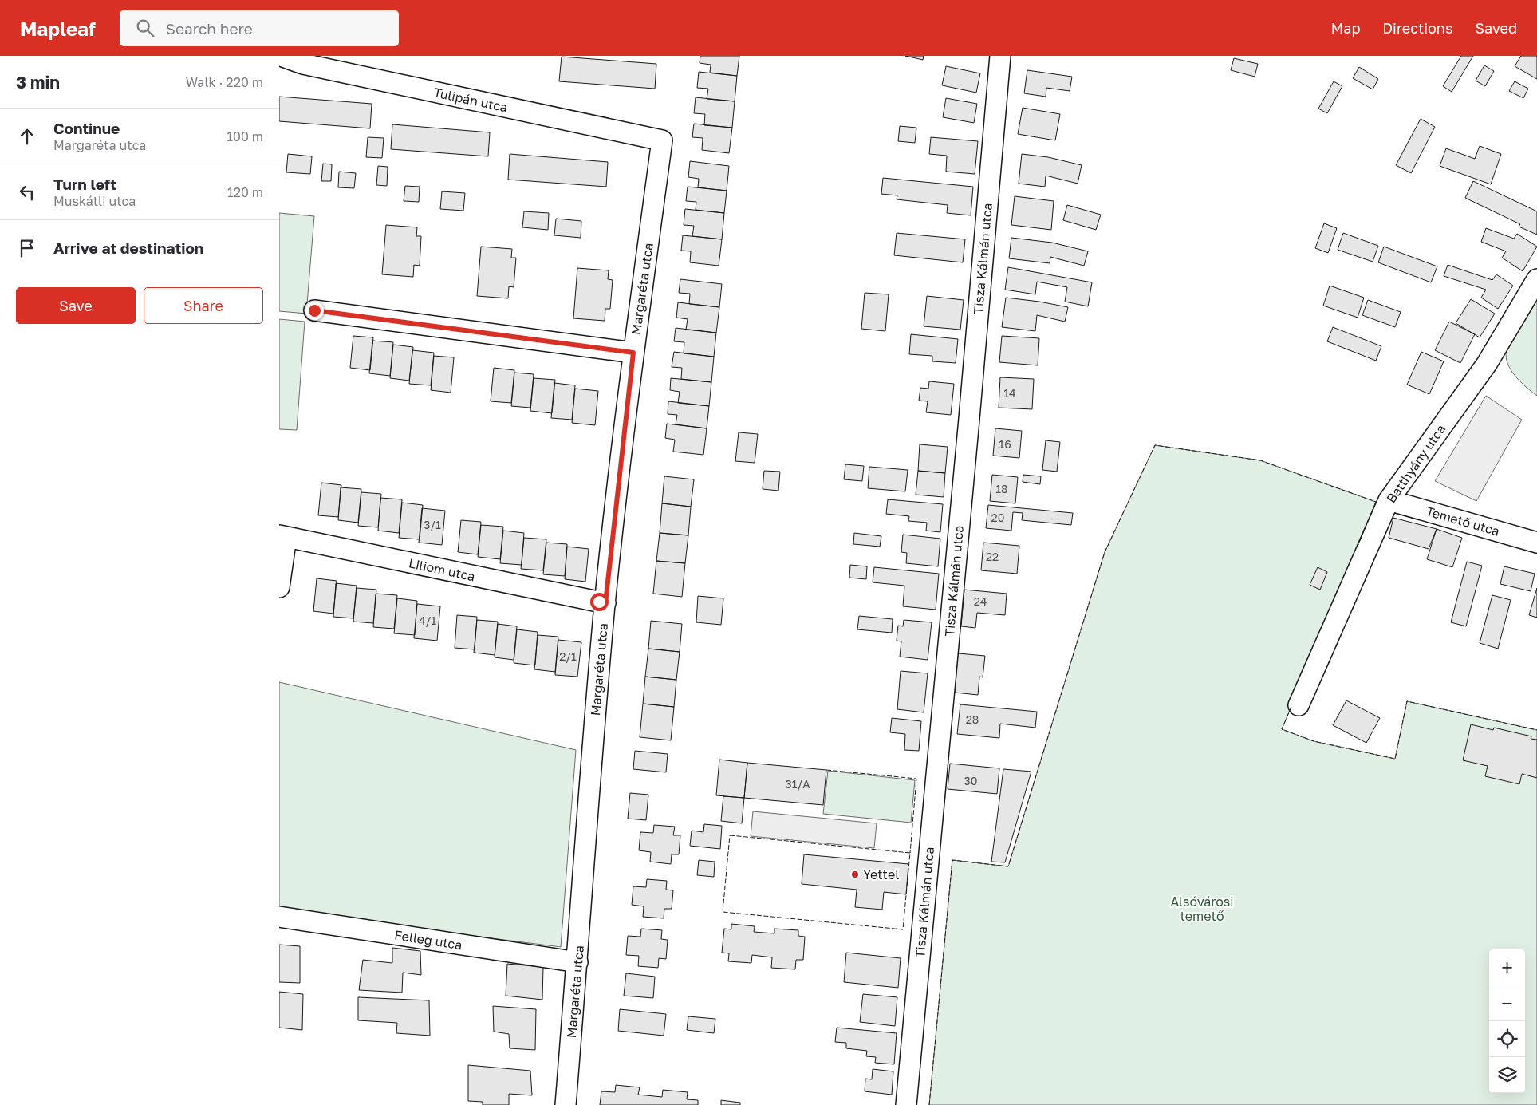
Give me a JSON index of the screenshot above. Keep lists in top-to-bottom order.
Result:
{
  "streets": {
    "street": [
      "Tulipán utca",
      "Tisza Kálmán utca",
      "Margaréta utca",
      "Batthyány utca",
      "Temető utca",
      "Liliom utca",
      "Felleg utca"
    ]
  },
  "crossings": [
    ["Tulipán utca", "Margaréta utca"],
    ["Margaréta utca", "Liliom utca"],
    ["Margaréta utca", "Felleg utca"],
    ["Batthyány utca", "Temető utca"]
  ],
  "parks": ["Alsóvárosi temető"],
  "places": ["Yettel"],
  "house_numbers": [
    "14",
    "16",
    "18",
    "20",
    "3/1",
    "22",
    "24",
    "4/1",
    "2/1",
    "28",
    "30",
    "31/A"
  ],
  "page": {
    "header": "Mapleaf",
    "search": "Search here",
    "nav": ["Map", "Directions", "Saved"],
    "heading": ["3 min", "Walk · 220 m"],
    "list": [
      ["Continue", "Margaréta utca", "100 m"],
      ["Turn left", "Muskátli utca", "120 m"],
      "Arrive at destination"
    ],
    "buttons": ["Save", "Share"],
    "map_buttons": ["+", "−"]
  }
}
